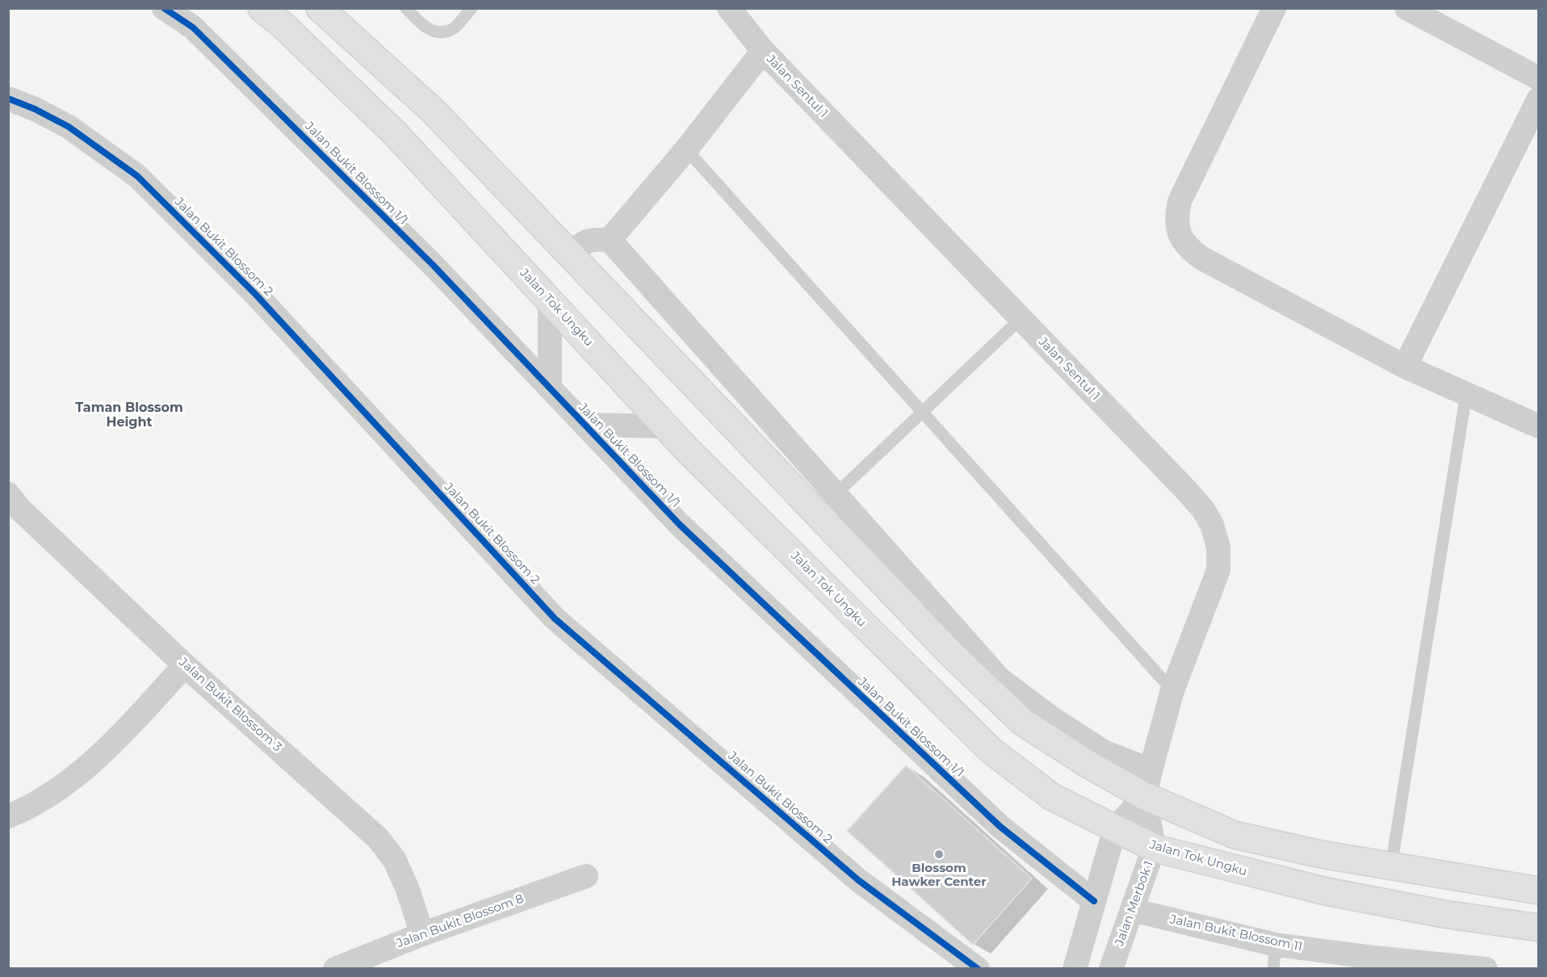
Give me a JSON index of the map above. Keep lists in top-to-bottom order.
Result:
{
  "streets": {
    "main road": ["Jalan Tok Ungku"],
    "street": [
      "Jalan Sentul 1",
      "Jalan Bukit Blossom 1/1",
      "Jalan Bukit Blossom 2",
      "Jalan Bukit Blossom 3",
      "Jalan Merbok 1",
      "Jalan Bukit Blossom 8",
      "Jalan Bukit Blossom 11"
    ]
  },
  "crossings": [
    ["Jalan Sentul 1", "Jalan Merbok 1"],
    ["Jalan Tok Ungku", "Jalan Merbok 1"],
    ["Jalan Bukit Blossom 3", "Jalan Bukit Blossom 8"],
    ["Jalan Merbok 1", "Jalan Bukit Blossom 11"]
  ],
  "districts": ["Taman Blossom Height"],
  "places": ["Blossom Hawker Center"]
}
